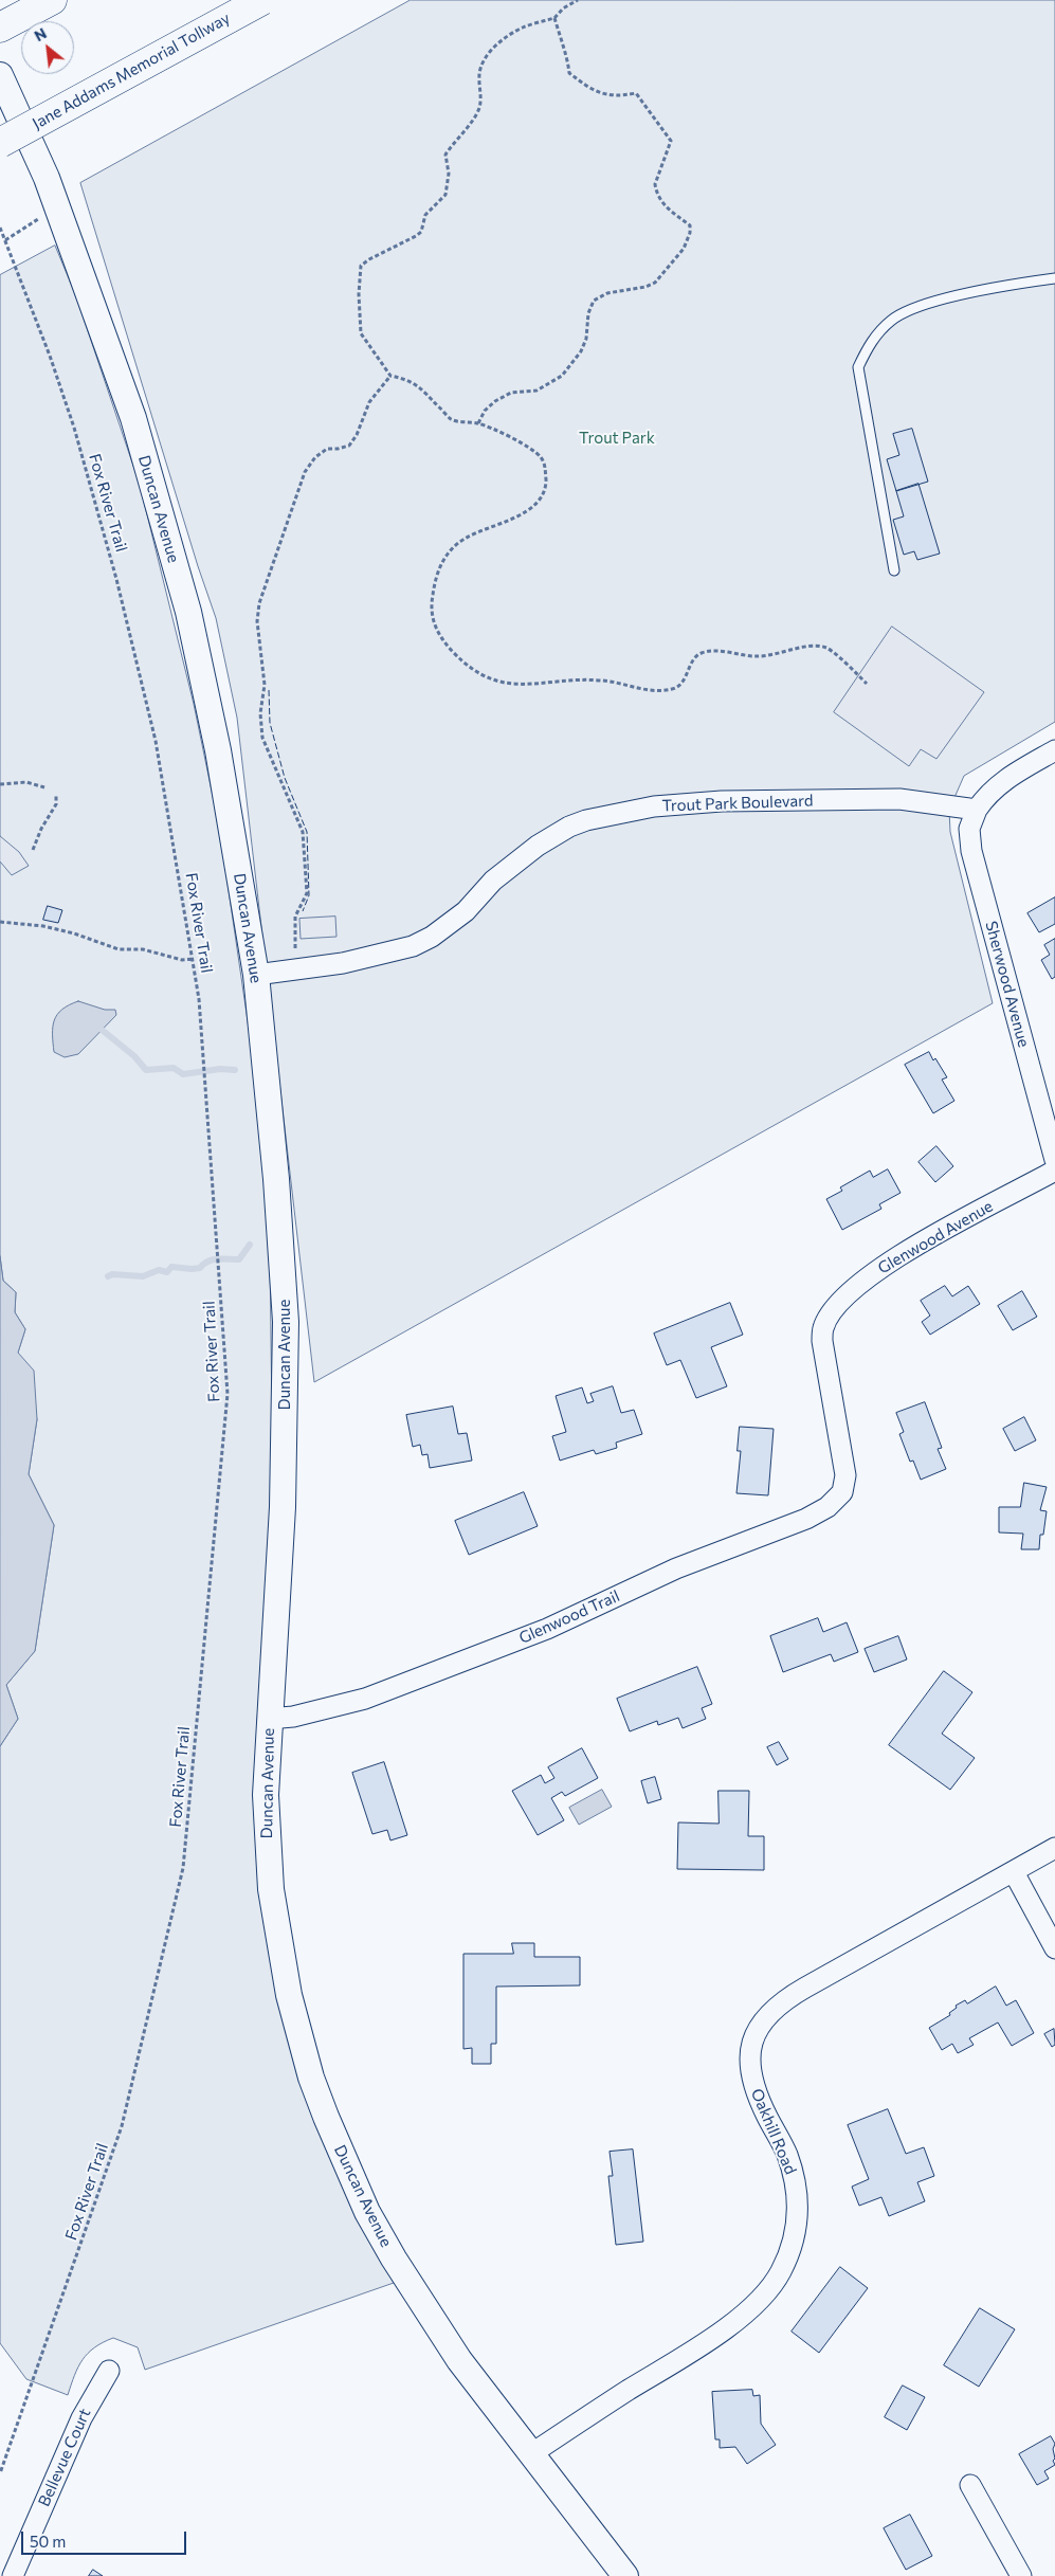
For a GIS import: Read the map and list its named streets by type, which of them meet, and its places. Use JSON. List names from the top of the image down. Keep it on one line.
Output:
{"streets":{"highway":["Jane Addams Memorial Tollway"],"street":["Duncan Avenue","Trout Park Boulevard","Sherwood Avenue","Glenwood Avenue","Glenwood Trail","Oakhill Road","Bellevue Court"],"path":["Fox River Trail"]},"crossings":[["Duncan Avenue","Trout Park Boulevard"],["Duncan Avenue","Glenwood Trail"],["Duncan Avenue","Oakhill Road"],["Trout Park Boulevard","Sherwood Avenue"],["Glenwood Avenue","Glenwood Trail"]],"parks":["Trout Park"],"scale_bar":"50 m","north":"top left"}
